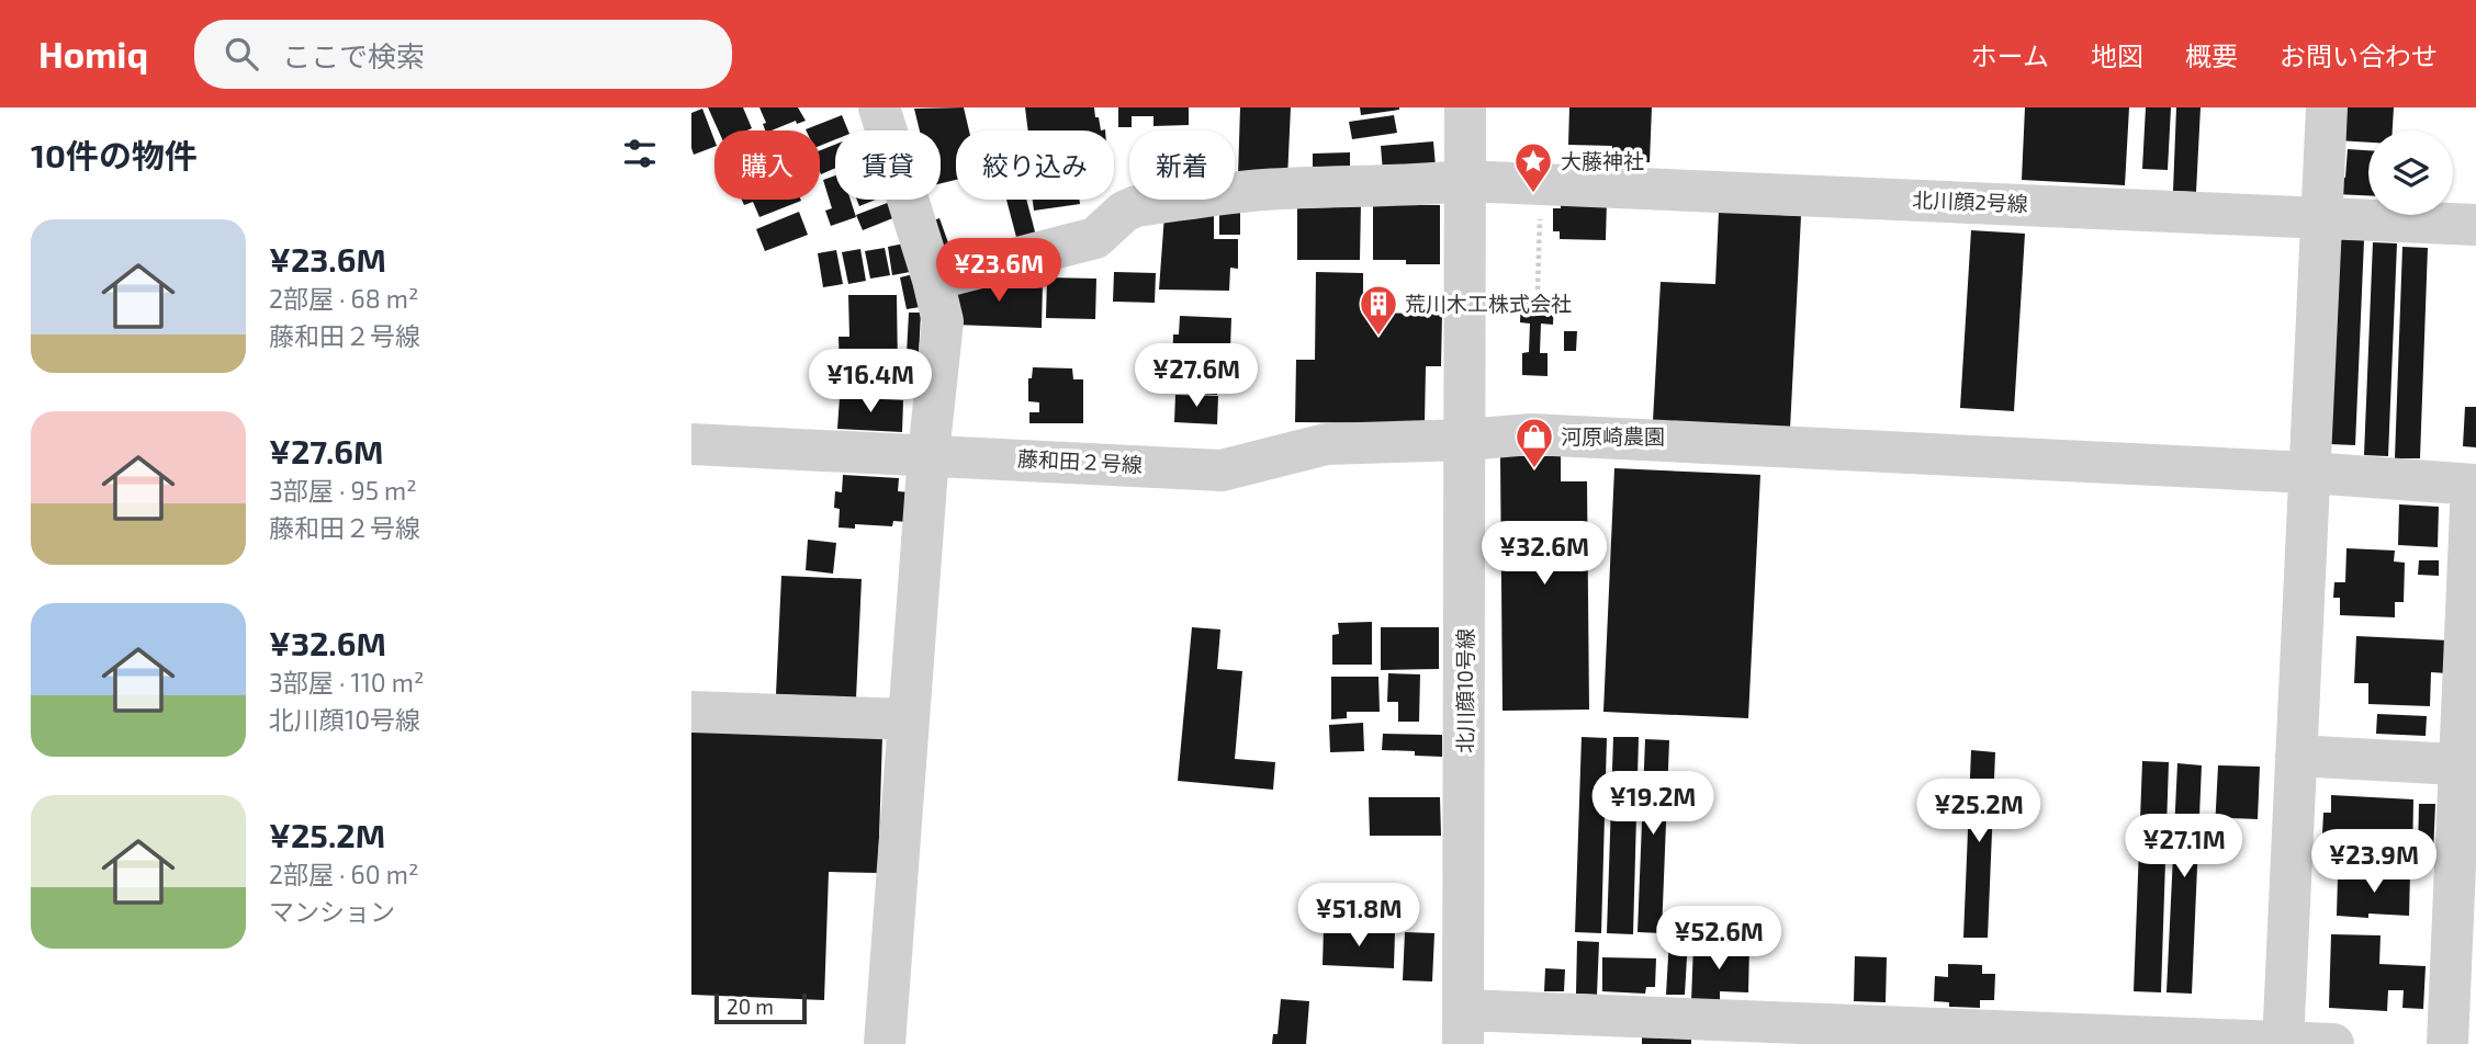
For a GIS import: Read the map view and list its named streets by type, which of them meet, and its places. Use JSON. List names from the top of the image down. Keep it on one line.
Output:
{"streets":{"street":["北川顔2号線","藤和田２号線","北川顔10号線"]},"crossings":[["北川顔2号線","北川顔10号線"],["藤和田２号線","北川顔10号線"]],"places":{"place":["大藤神社"],"building":["荒川木工株式会社"],"shop":["河原崎農園"]},"scale_bar":"20 m","page":{"header":"Homiq","search":"ここで検索","nav":["ホーム","地図","概要","お問い合わせ"],"heading":"10件の物件","chip":["購入","賃貸","絞り込み","新着"],"list":[{"name":"¥23.6M","note":"2部屋 · 68 m² · 藤和田２号線"},{"name":"¥27.6M","note":"3部屋 · 95 m² · 藤和田２号線"},{"name":"¥32.6M","note":"3部屋 · 110 m² · 北川顔10号線"},{"name":"¥25.2M","note":"2部屋 · 60 m² · マンション"}],"price":["¥23.6M","¥27.6M","¥16.4M","¥32.6M","¥19.2M","¥25.2M","¥27.1M","¥23.9M","¥51.8M","¥52.6M"],"scale":"20 m"}}
